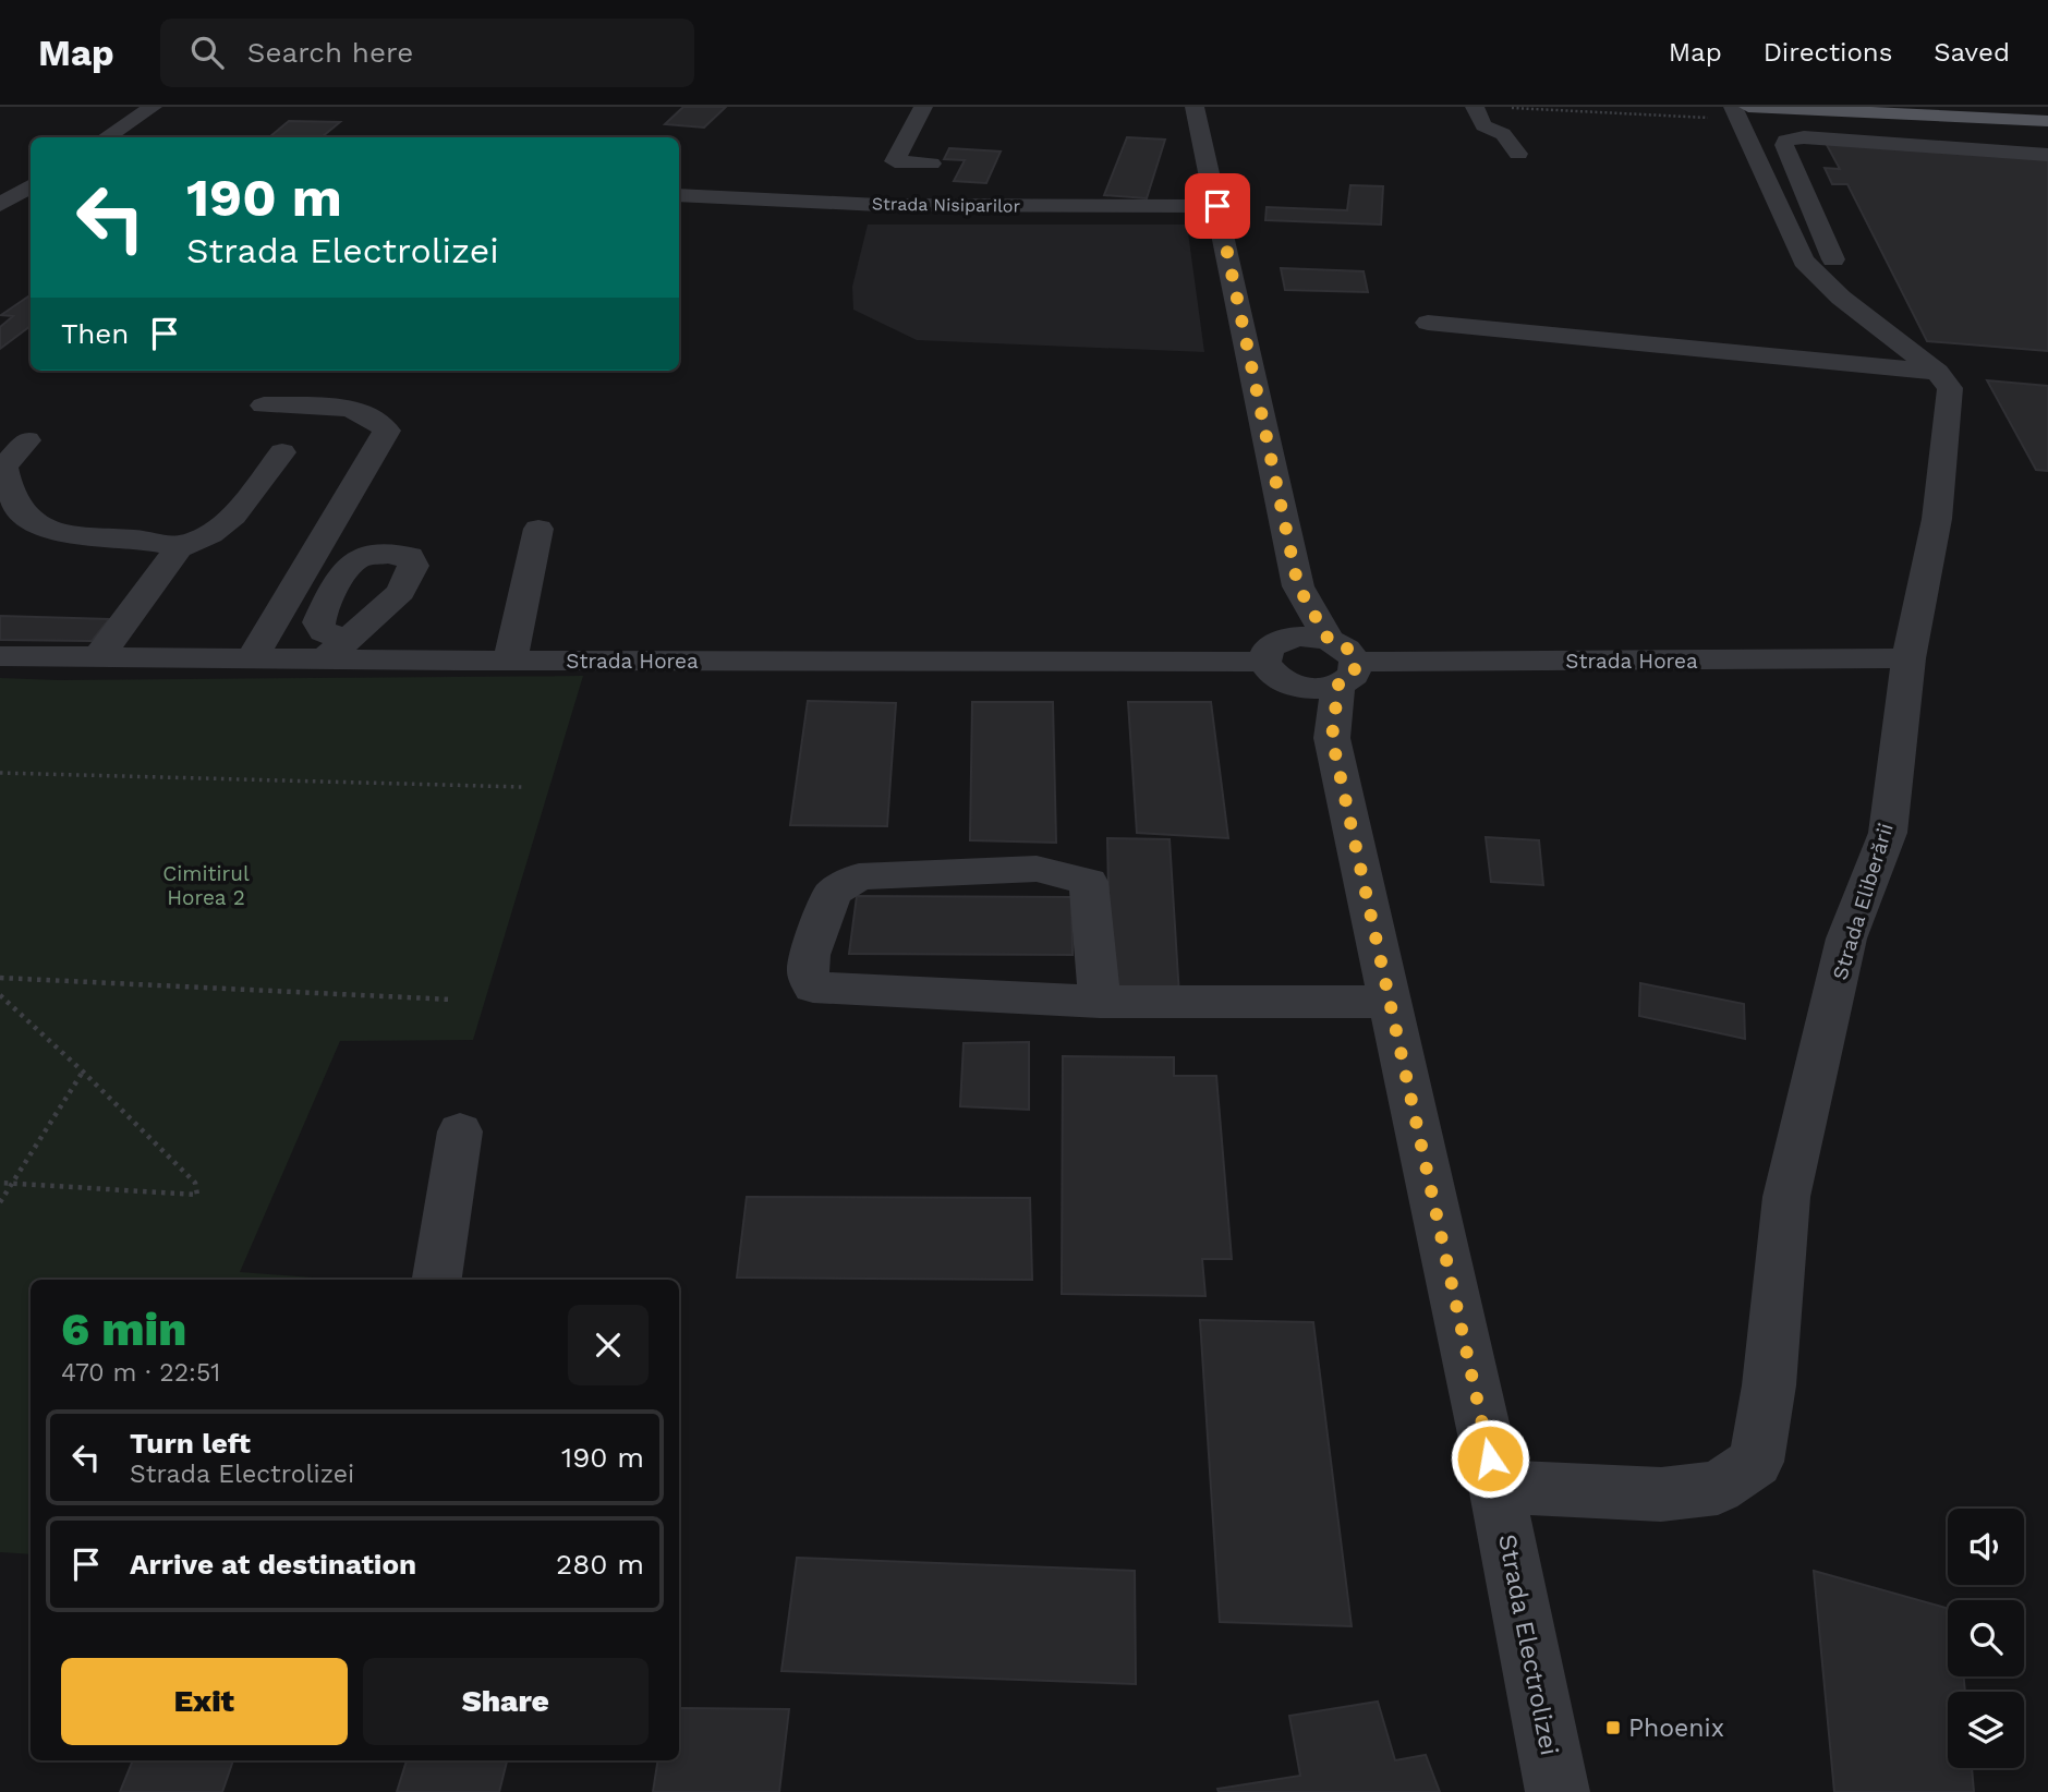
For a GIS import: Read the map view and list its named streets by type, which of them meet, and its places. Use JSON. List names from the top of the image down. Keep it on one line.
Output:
{"streets":{"street":["Strada Nisiparilor","Strada Horea","Strada Eliberării","Strada Electrolizei"]},"crossings":[["Strada Horea","Strada Eliberării"],["Strada Horea","Strada Electrolizei"],["Strada Eliberării","Strada Electrolizei"]],"parks":["Cimitirul Horea 2"],"places":{"transit":["Phoenix"]},"page":{"header":"Map","search":"Search here","nav":["Map","Directions","Saved"],"turn":["190 m","Strada Electrolizei"],"then":"Then","heading":["6 min","470 m · 22:51"],"list":[{"name":"Turn left","note":"Strada Electrolizei","value":"190 m"},{"name":"Arrive at destination","value":"280 m"}],"buttons":["Exit","Share"]}}
